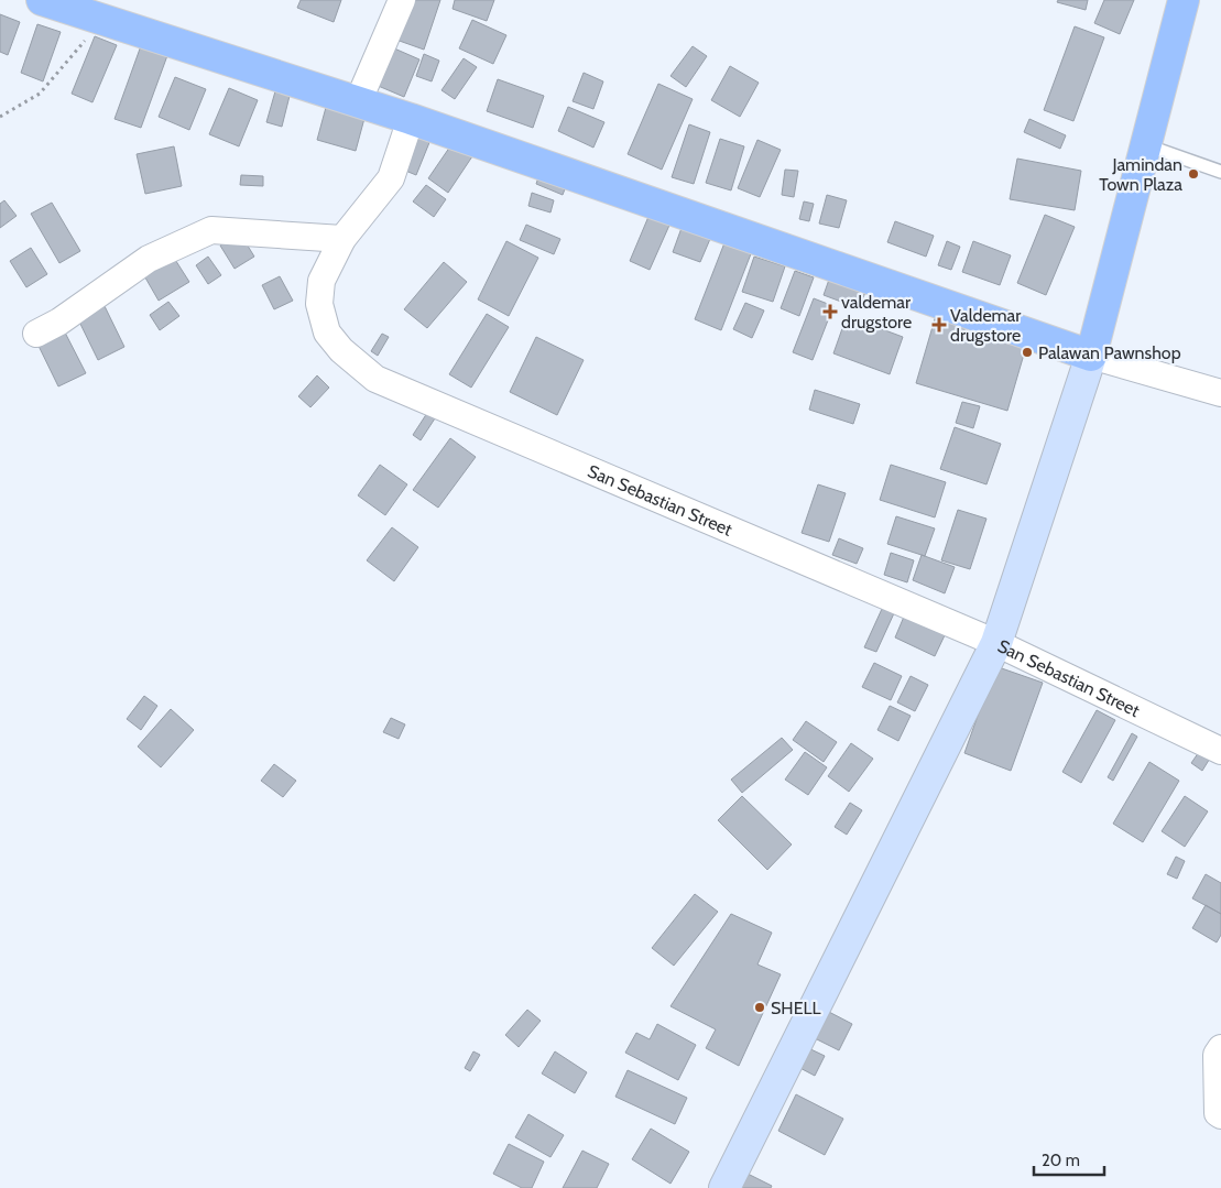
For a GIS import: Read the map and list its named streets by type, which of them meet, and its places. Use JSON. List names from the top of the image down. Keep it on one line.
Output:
{"streets":{"street":["San Sebastian Street"]},"places":{"other":["Jamindan Town Plaza","Palawan Pawnshop","SHELL"],"health":["valdemar drugstore","Valdemar drugstore"]},"scale_bar":"20 m"}
